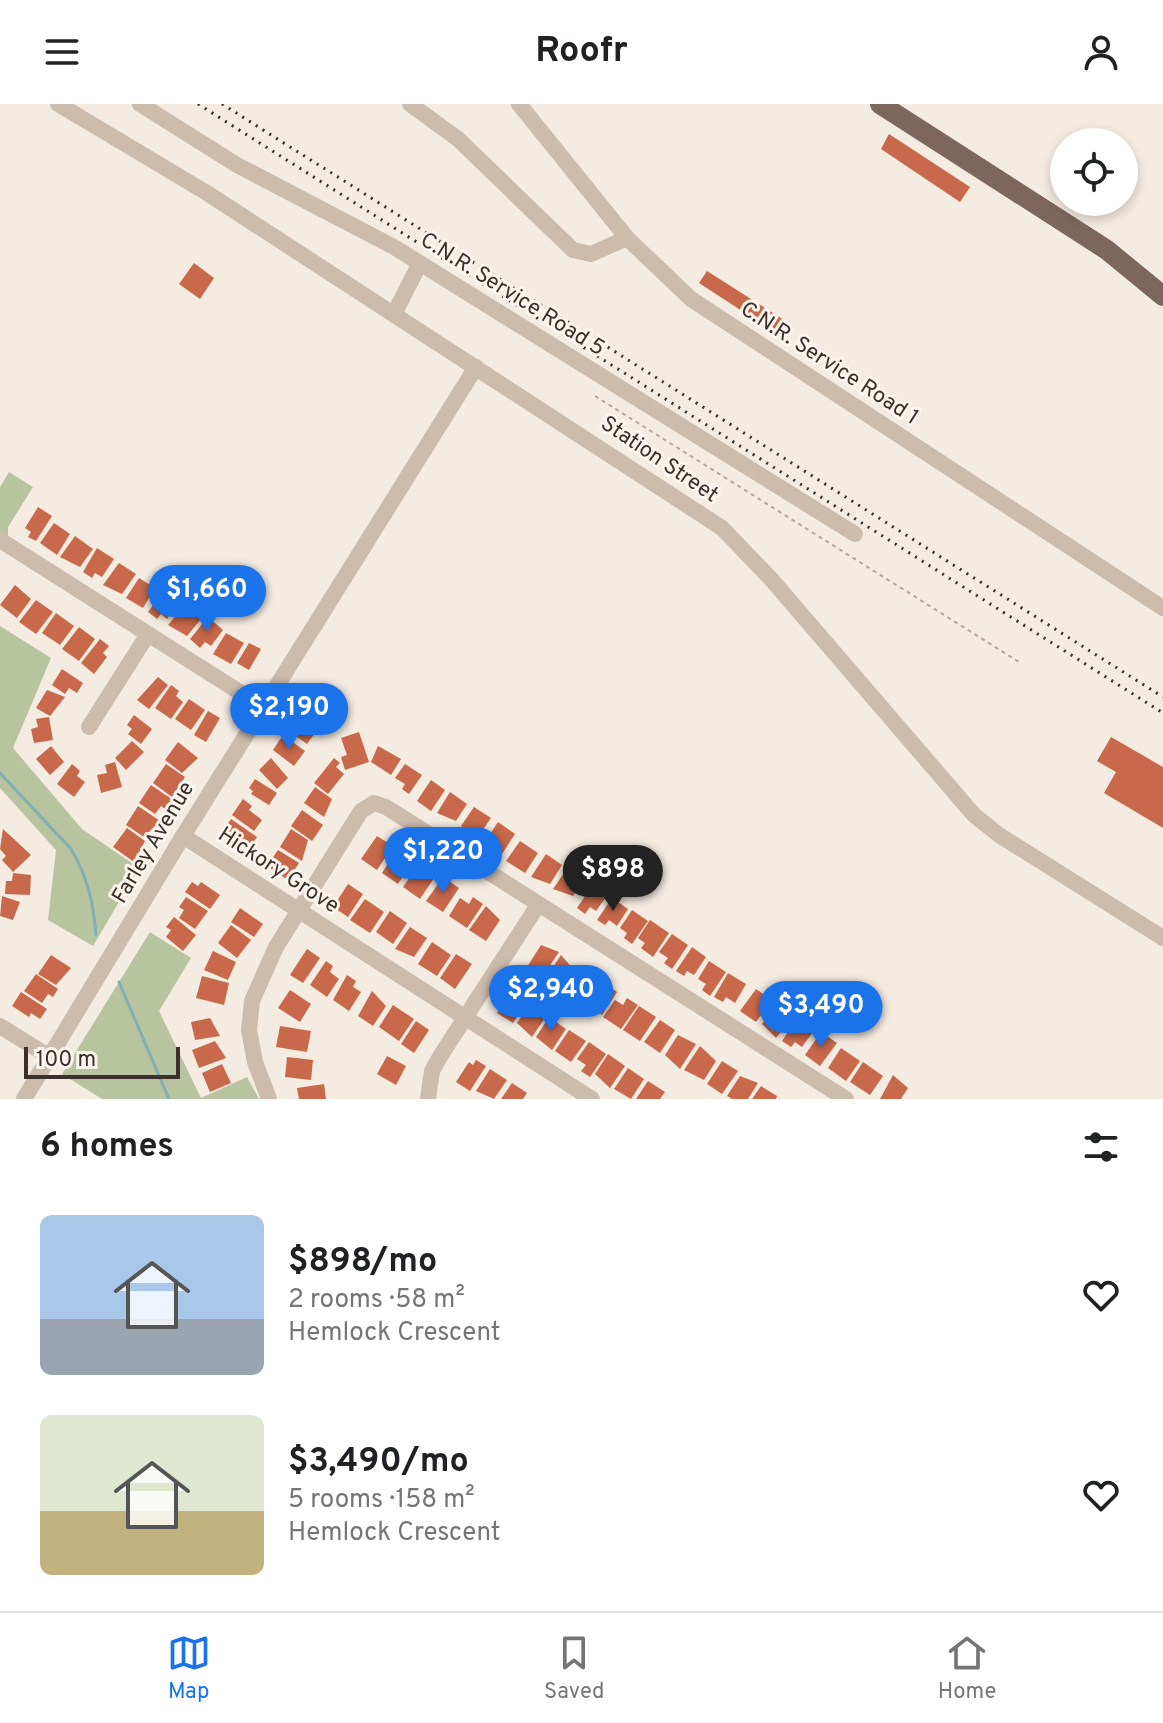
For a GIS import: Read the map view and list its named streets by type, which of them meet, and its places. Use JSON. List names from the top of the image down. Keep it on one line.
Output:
{"streets":{"street":["C.N.R. Service Road 5","C.N.R. Service Road 1","Station Street","Farley Avenue","Hickory Grove"]},"crossings":[["Station Street","Farley Avenue"],["Farley Avenue","Hickory Grove"]],"scale_bar":"100 m","page":{"header":"Roofr","price":["$1,660","$2,190","$1,220","$898","$2,940","$3,490"],"scale":"100 m","heading":"6 homes","list":[{"name":"$898/mo","note":"2 rooms · 58 m² · Hemlock Crescent"},{"name":"$3,490/mo","note":"5 rooms · 158 m² · Hemlock Crescent"}],"tabs":["Map","Saved","Home"]}}
